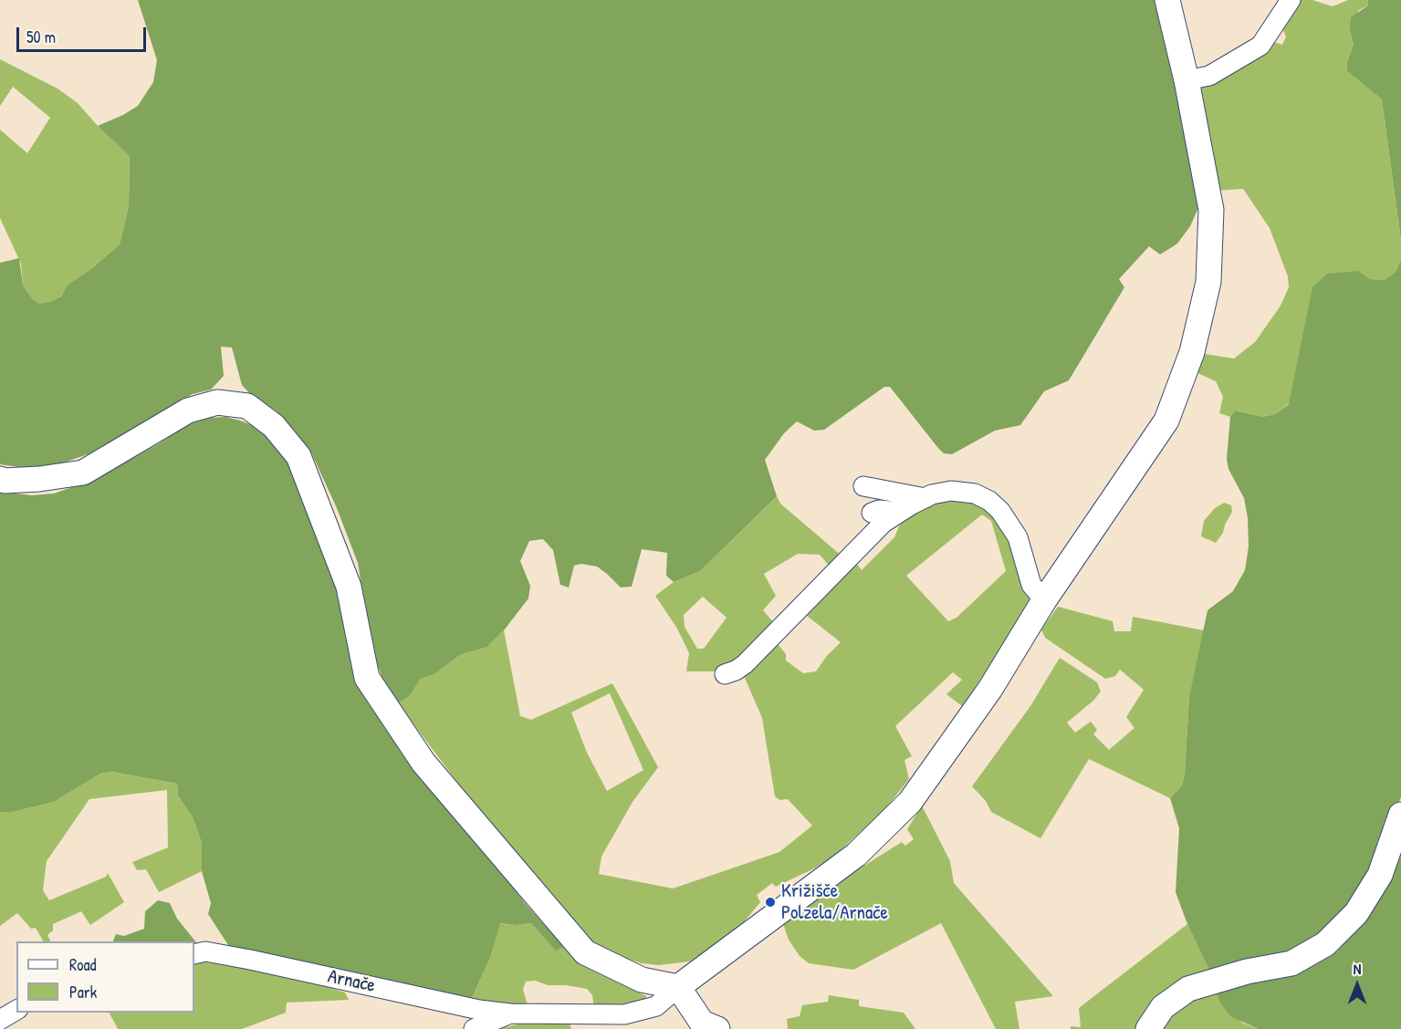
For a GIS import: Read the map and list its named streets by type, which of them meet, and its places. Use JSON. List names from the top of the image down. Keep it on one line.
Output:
{"streets":{"street":["Arnače"]},"places":["Križišče Polzela/Arnače"],"legend":["Road","Park"],"scale_bar":"50 m","north":"top"}
